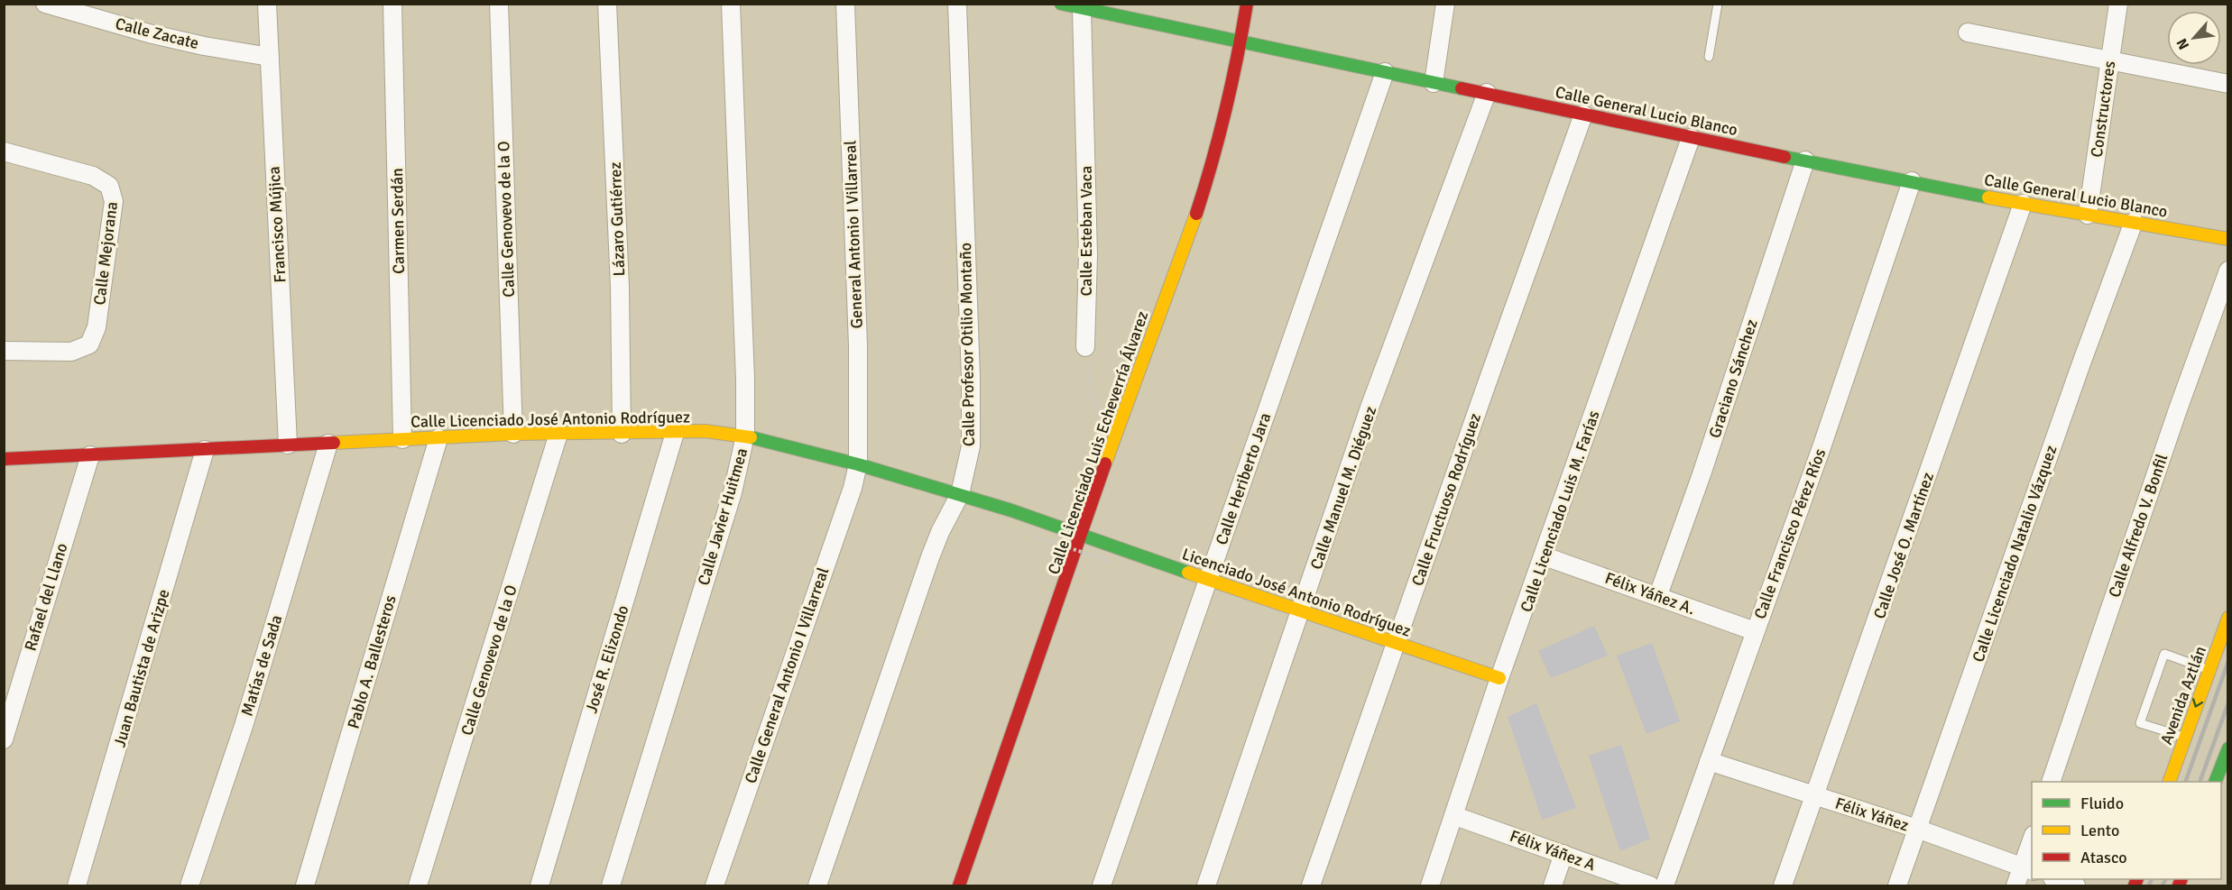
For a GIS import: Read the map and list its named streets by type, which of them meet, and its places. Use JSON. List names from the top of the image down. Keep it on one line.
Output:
{"streets":{"street":["Calle Zacate","Constructores","Calle General Lucio Blanco","Calle Genovevo de la O","Lázaro Gutiérrez","Carmen Serdán","Francisco Mújica","Calle Esteban Vaca","General Antonio I Villarreal","Calle Mejorana","Calle Profesor Otilio Montaño","Graciano Sánchez","Calle Licenciado José Antonio Rodríguez","Calle Licenciado Luis Echeverría Álvarez","Calle Heriberto Jara","Calle Manuel M. Diéguez","Calle Fructuoso Rodríguez","Calle Licenciado Luis M. Farías","Calle Javier Huitmea","Calle Alfredo V. Bonfil","Calle Francisco Pérez Ríos","Calle José O. Martínez","Calle Licenciado Natalio Vázquez","Licenciado José Antonio Rodríguez","Félix Yáñez A.","Rafael del Llano","José R. Elizondo","Pablo A. Ballesteros","Matías de Sada","Juan Bautista de Arizpe","Calle General Antonio I Villarreal","Avenida Aztlán","Félix Yáñez","Félix Yáñez A"]},"crossings":[["Calle Zacate","Francisco Mújica"],["Constructores","Calle General Lucio Blanco"],["Calle General Lucio Blanco","Calle Esteban Vaca"],["Calle General Lucio Blanco","Graciano Sánchez"],["Calle General Lucio Blanco","Calle Licenciado Luis Echeverría Álvarez"],["Calle General Lucio Blanco","Calle Heriberto Jara"],["Calle General Lucio Blanco","Calle Manuel M. Diéguez"],["Calle General Lucio Blanco","Calle Fructuoso Rodríguez"],["Calle General Lucio Blanco","Calle Licenciado Luis M. Farías"],["Calle General Lucio Blanco","Calle Francisco Pérez Ríos"],["Calle General Lucio Blanco","Calle José O. Martínez"],["Calle General Lucio Blanco","Calle Licenciado Natalio Vázquez"],["Calle Genovevo de la O","Calle Licenciado José Antonio Rodríguez"],["Lázaro Gutiérrez","Calle Licenciado José Antonio Rodríguez"],["Carmen Serdán","Calle Licenciado José Antonio Rodríguez"],["Francisco Mújica","Calle Licenciado José Antonio Rodríguez"],["General Antonio I Villarreal","Calle Licenciado José Antonio Rodríguez"],["General Antonio I Villarreal","Calle General Antonio I Villarreal"],["Calle Profesor Otilio Montaño","Calle Licenciado José Antonio Rodríguez"],["Graciano Sánchez","Félix Yáñez A."],["Calle Licenciado José Antonio Rodríguez","Calle Licenciado Luis Echeverría Álvarez"],["Calle Licenciado José Antonio Rodríguez","Calle Javier Huitmea"],["Calle Licenciado José Antonio Rodríguez","Licenciado José Antonio Rodríguez"],["Calle Licenciado José Antonio Rodríguez","Rafael del Llano"],["Calle Licenciado José Antonio Rodríguez","José R. Elizondo"],["Calle Licenciado José Antonio Rodríguez","Pablo A. Ballesteros"],["Calle Licenciado José Antonio Rodríguez","Matías de Sada"],["Calle Licenciado José Antonio Rodríguez","Juan Bautista de Arizpe"],["Calle Licenciado José Antonio Rodríguez","Calle General Antonio I Villarreal"],["Calle Licenciado Luis Echeverría Álvarez","Licenciado José Antonio Rodríguez"],["Calle Heriberto Jara","Licenciado José Antonio Rodríguez"],["Calle Manuel M. Diéguez","Licenciado José Antonio Rodríguez"],["Calle Fructuoso Rodríguez","Licenciado José Antonio Rodríguez"],["Calle Licenciado Luis M. Farías","Licenciado José Antonio Rodríguez"],["Calle Licenciado Luis M. Farías","Félix Yáñez A."],["Calle Licenciado Luis M. Farías","Félix Yáñez A"],["Calle Francisco Pérez Ríos","Félix Yáñez A."],["Calle Francisco Pérez Ríos","Félix Yáñez"],["Calle José O. Martínez","Félix Yáñez"],["Calle Licenciado Natalio Vázquez","Félix Yáñez"]],"one_way":["Avenida Aztlán"],"legend":["Fluido","Lento","Atasco"],"north":"bottom left"}
